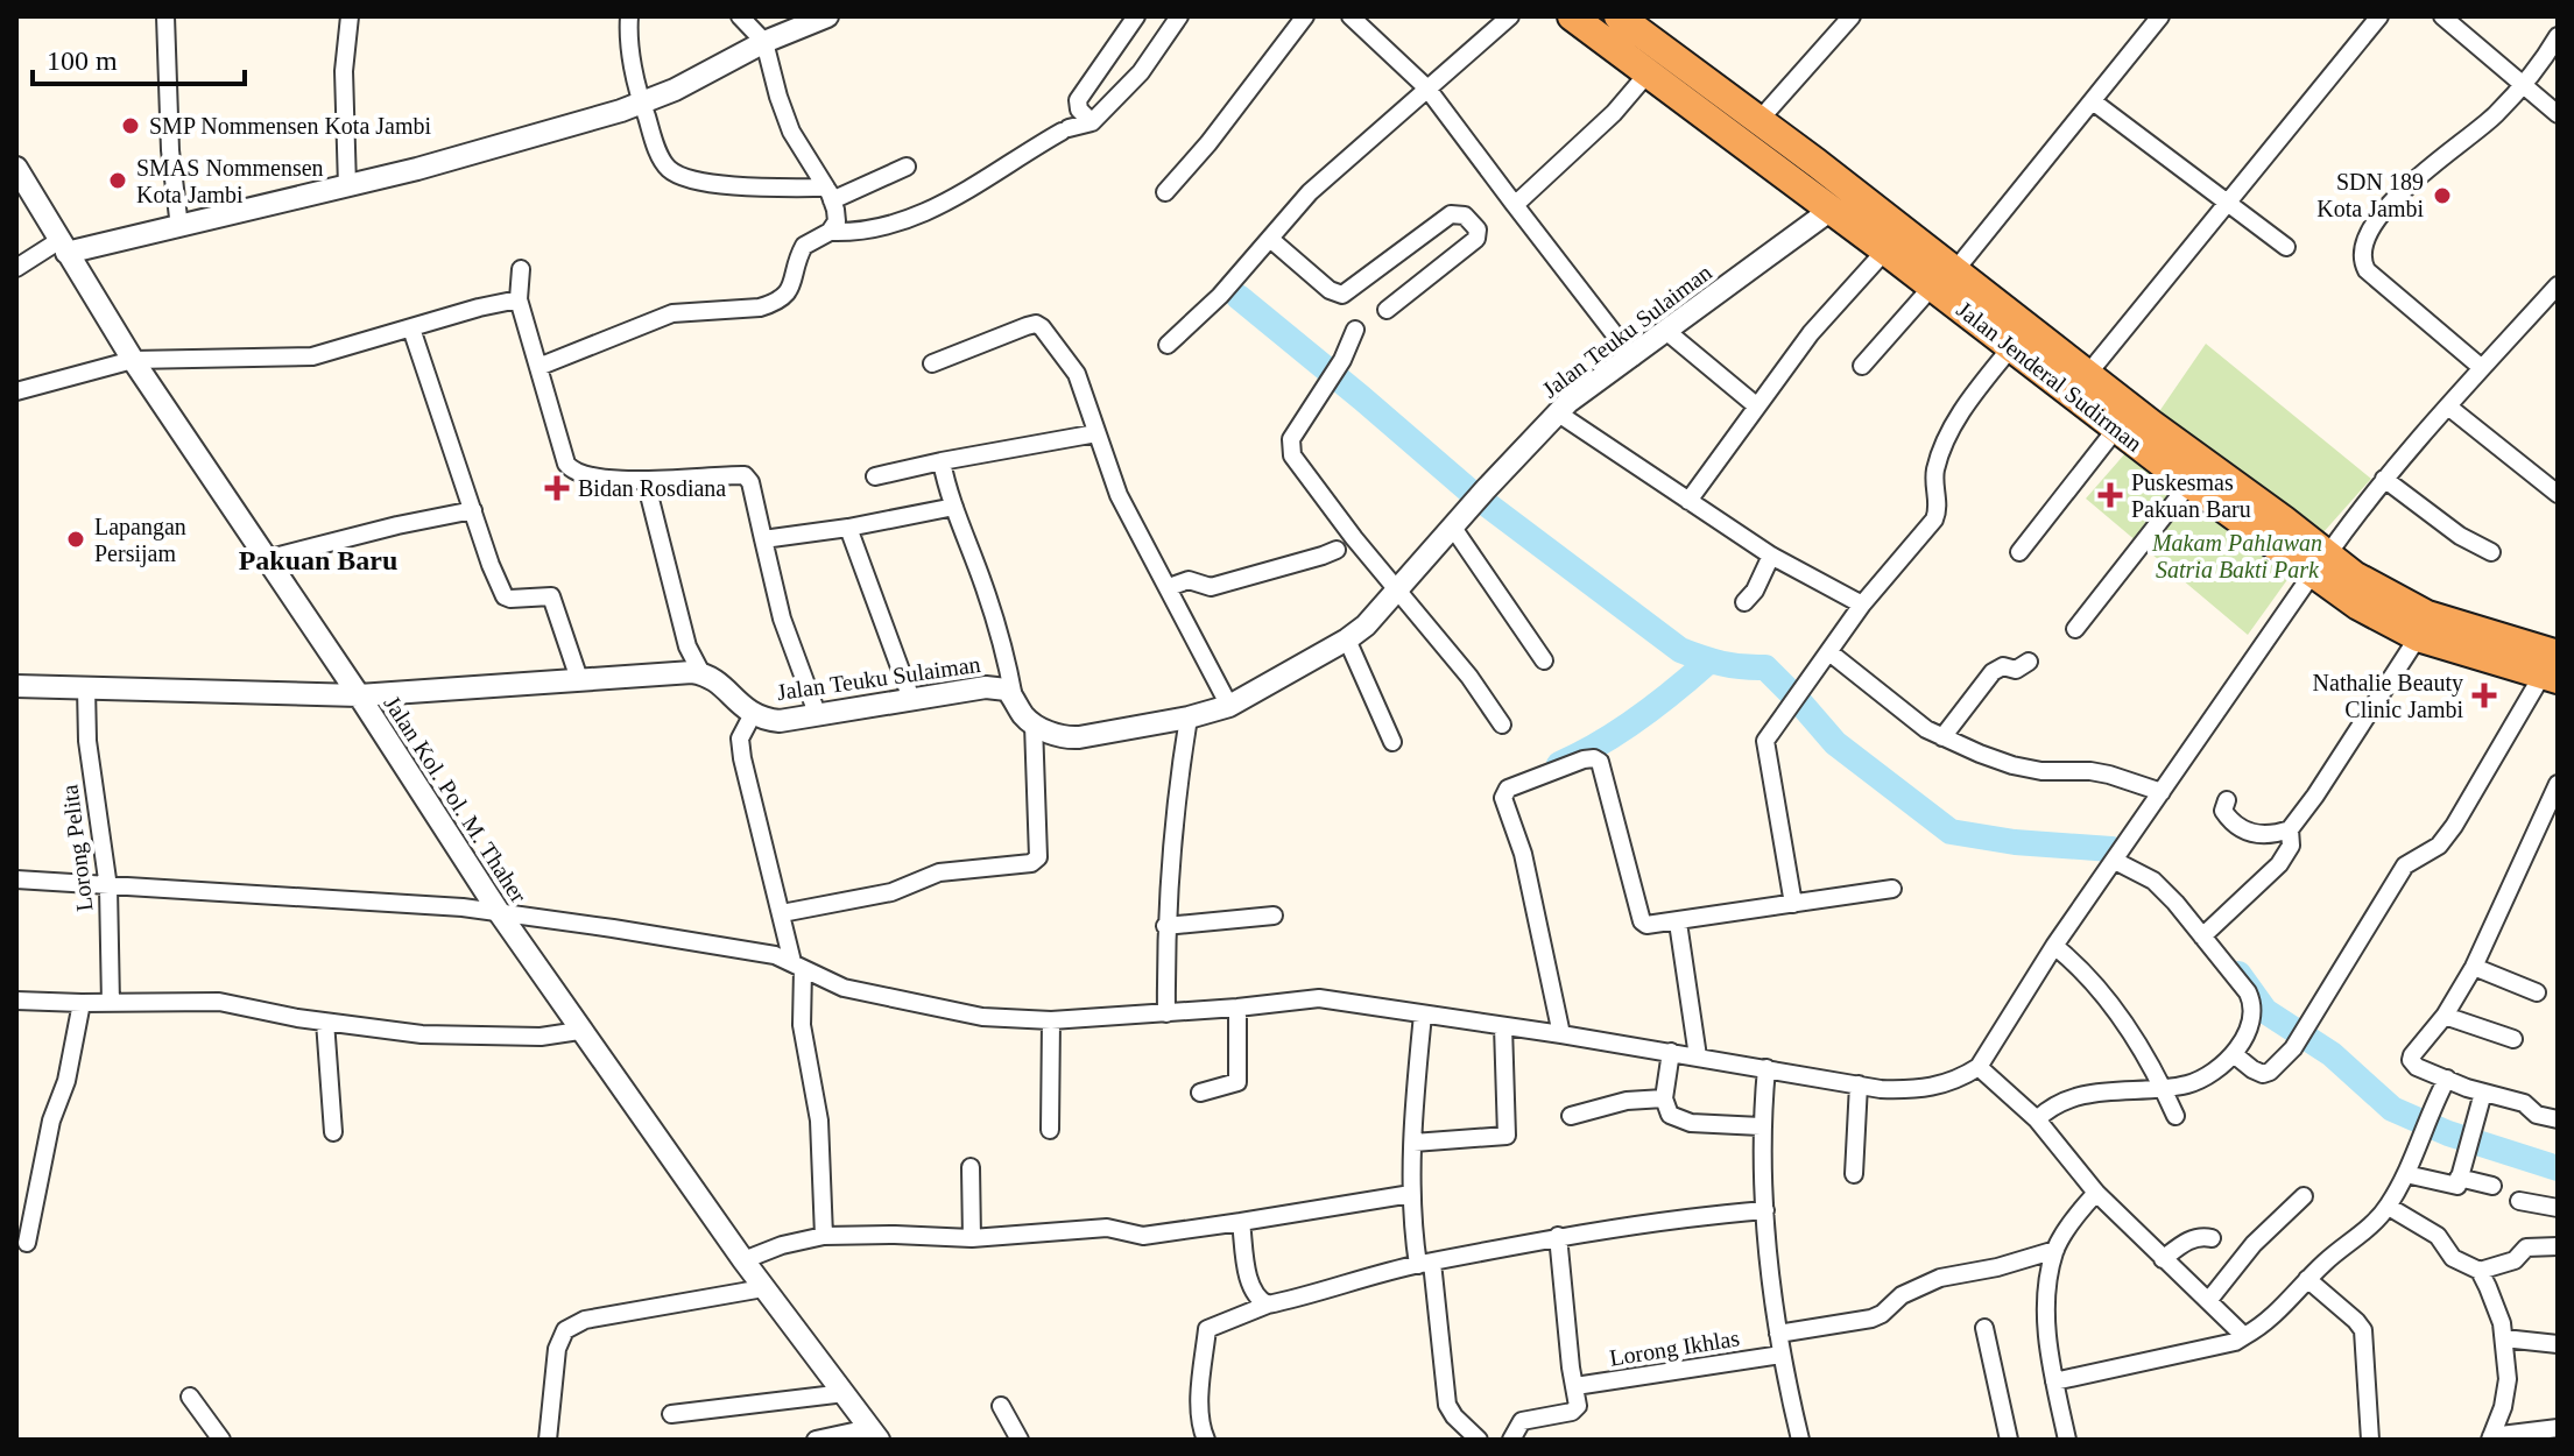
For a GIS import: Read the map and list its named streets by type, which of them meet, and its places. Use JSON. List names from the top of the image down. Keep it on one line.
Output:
{"streets":{"highway":["Jalan Jenderal Sudirman"],"street":["Jalan Teuku Sulaiman","Jalan Kol. Pol. M. Thaher","Lorong Pelita","Lorong Ikhlas"]},"crossings":[["Jalan Teuku Sulaiman","Jalan Jenderal Sudirman"]],"districts":["Pakuan Baru"],"parks":["Makam Pahlawan Satria Bakti Park"],"places":{"other":["SMP Nommensen Kota Jambi","SMAS Nommensen Kota Jambi","SDN 189 Kota Jambi","Lapangan Persijam"],"health":["Bidan Rosdiana","Puskesmas Pakuan Baru","Nathalie Beauty Clinic Jambi"]},"scale_bar":"100 m"}
